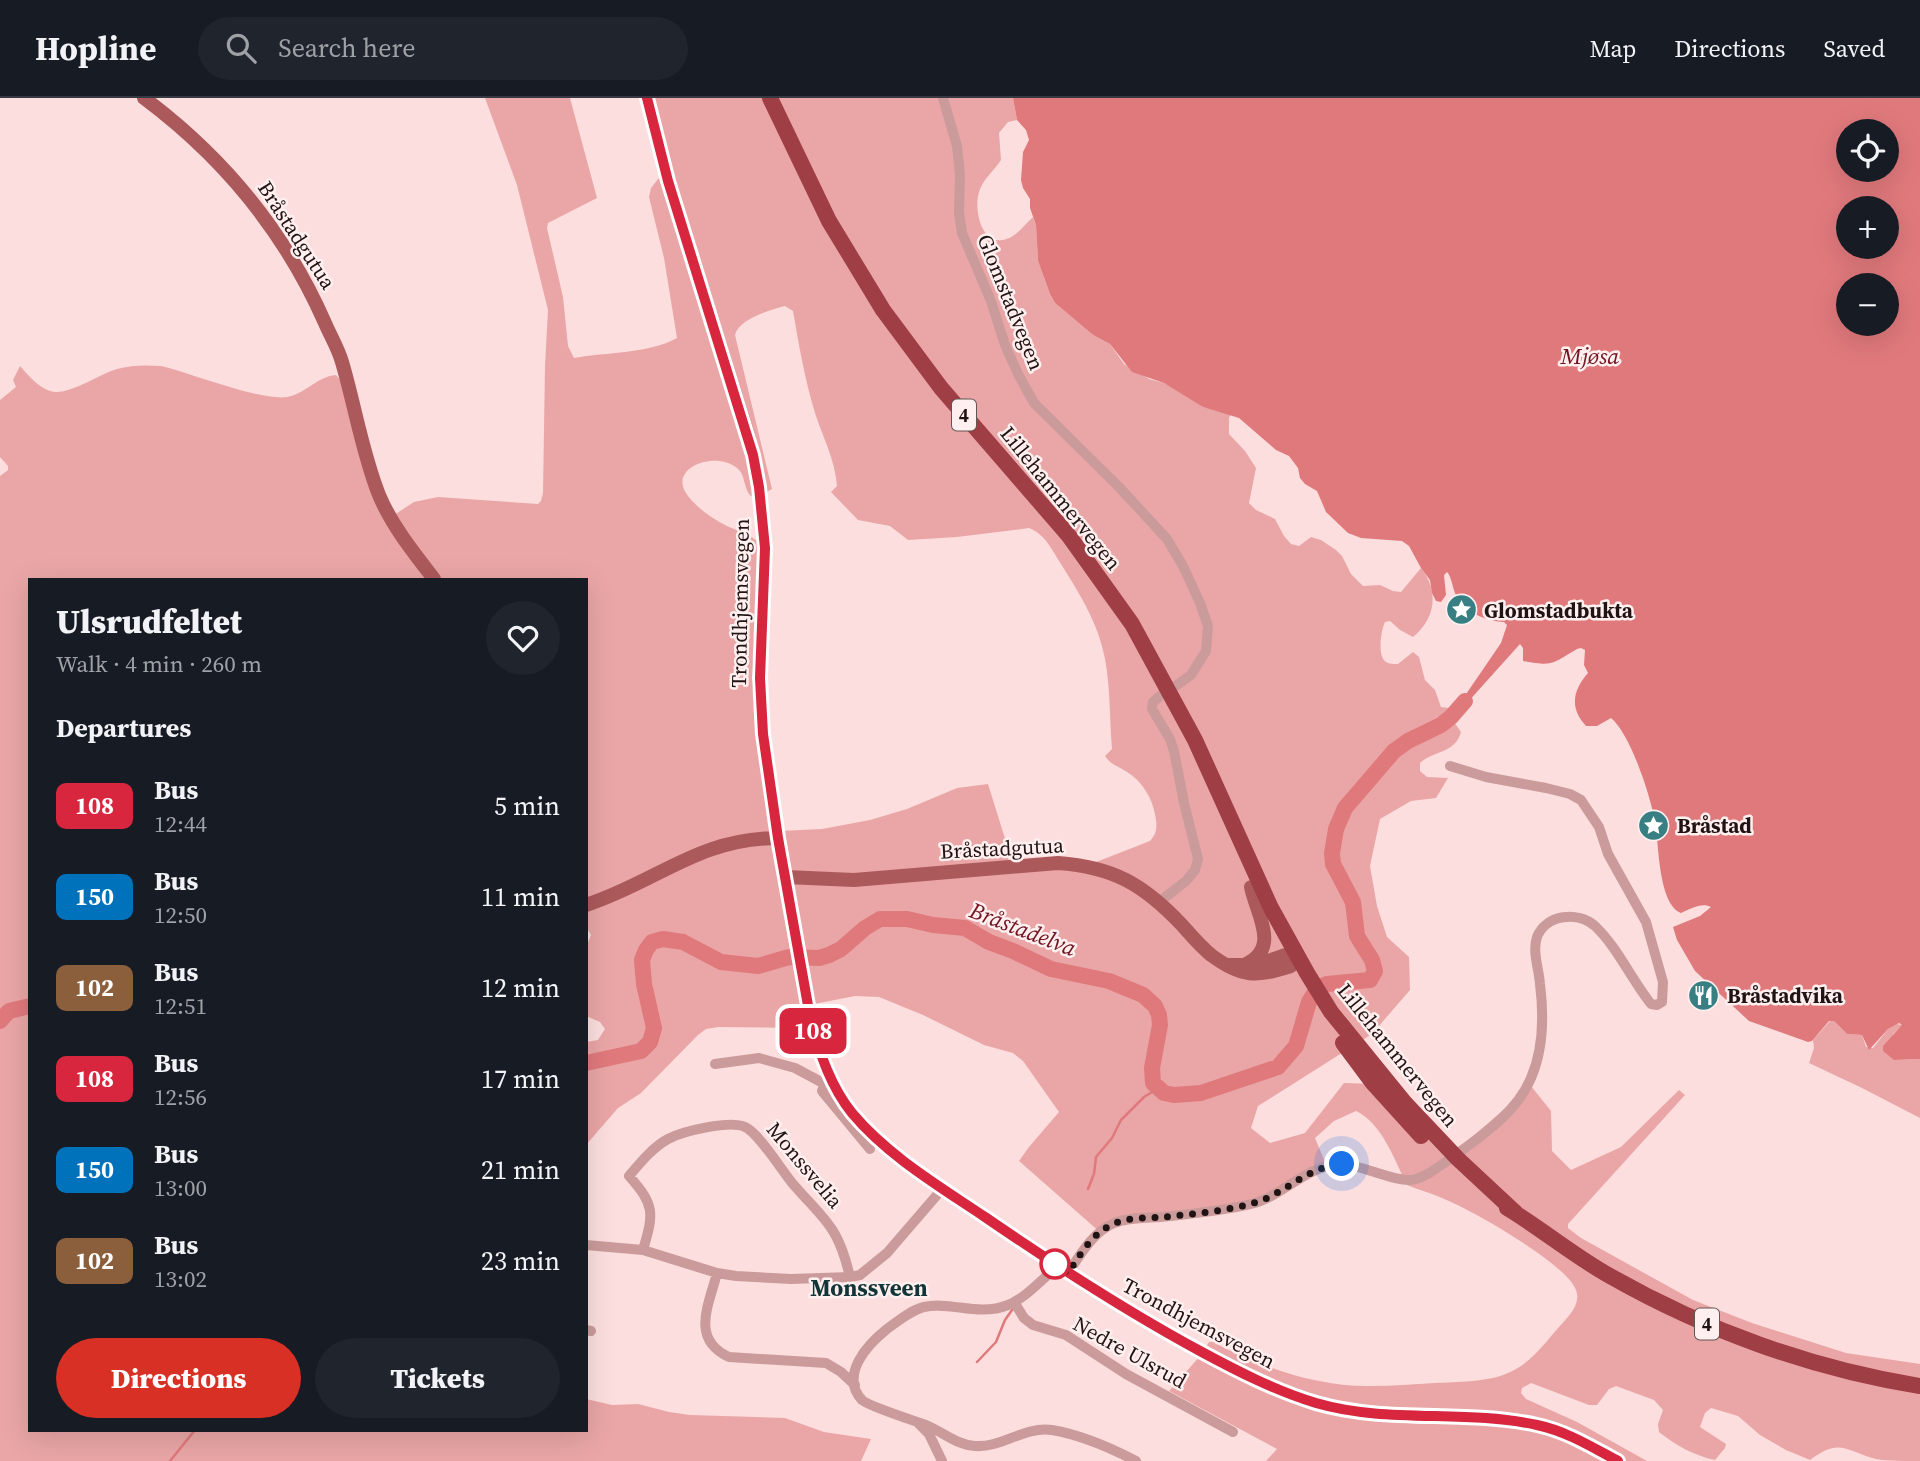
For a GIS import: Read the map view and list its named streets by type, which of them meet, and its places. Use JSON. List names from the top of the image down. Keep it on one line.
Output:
{"streets":{"highway":["4","Lillehammervegen"],"main road":["Bråstadgutua","Trondhjemsvegen"],"street":["Glomstadvegen","Monssvelia","Nedre Ulsrud"]},"crossings":[["Bråstadgutua","Lillehammervegen"],["Bråstadgutua","Trondhjemsvegen"]],"districts":["Monssveen"],"water":["Mjøsa","Bråstadelva"],"places":{"place":["Glomstadbukta","Bråstad"],"restaurant":["Bråstadvika"]},"lines":["bus line 108"],"page":{"header":"Hopline","search":"Search here","nav":["Map","Directions","Saved"],"on_map":"108","map_buttons":["+","−"],"heading":[["Ulsrudfeltet","Walk · 4 min · 260 m"],"Departures"],"list":[{"mark":"108","name":"Bus","note":"12:44","value":"5 min"},{"mark":"150","name":"Bus","note":"12:50","value":"11 min"},{"mark":"102","name":"Bus","note":"12:51","value":"12 min"},{"mark":"108","name":"Bus","note":"12:56","value":"17 min"},{"mark":"150","name":"Bus","note":"13:00","value":"21 min"},{"mark":"102","name":"Bus","note":"13:02","value":"23 min"}],"buttons":["Directions","Tickets"]}}
